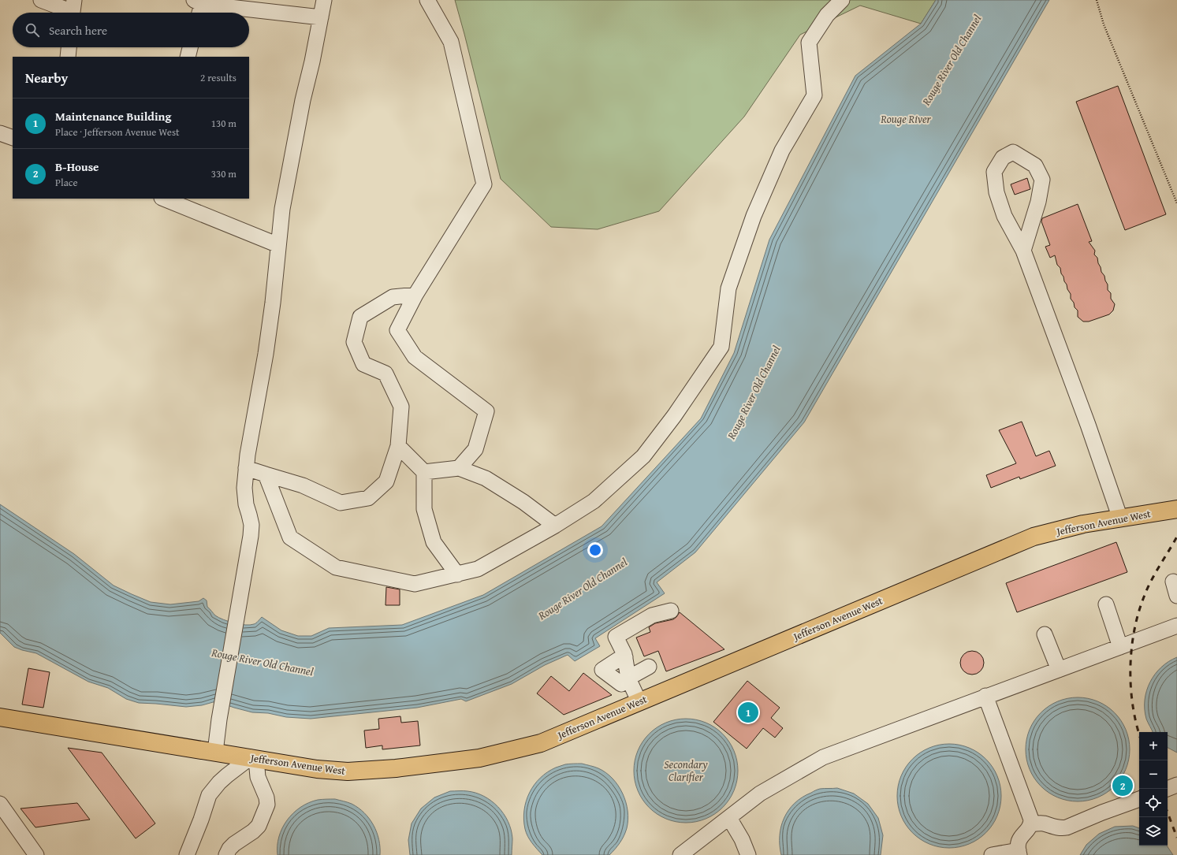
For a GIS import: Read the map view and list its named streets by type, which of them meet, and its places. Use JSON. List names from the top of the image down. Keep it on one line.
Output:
{"streets":{"main road":["Jefferson Avenue West"]},"water":["Rouge River Old Channel","Rouge River","Secondary Clarifier"],"page":{"search":"Search here","heading":["Nearby","2 results"],"list":[{"mark":"1","name":"Maintenance Building","note":"Place · Jefferson Avenue West","value":"130 m"},{"mark":"2","name":"B-House","note":"Place","value":"330 m"}],"pins":["1","2"],"map_buttons":["+","−"]}}
